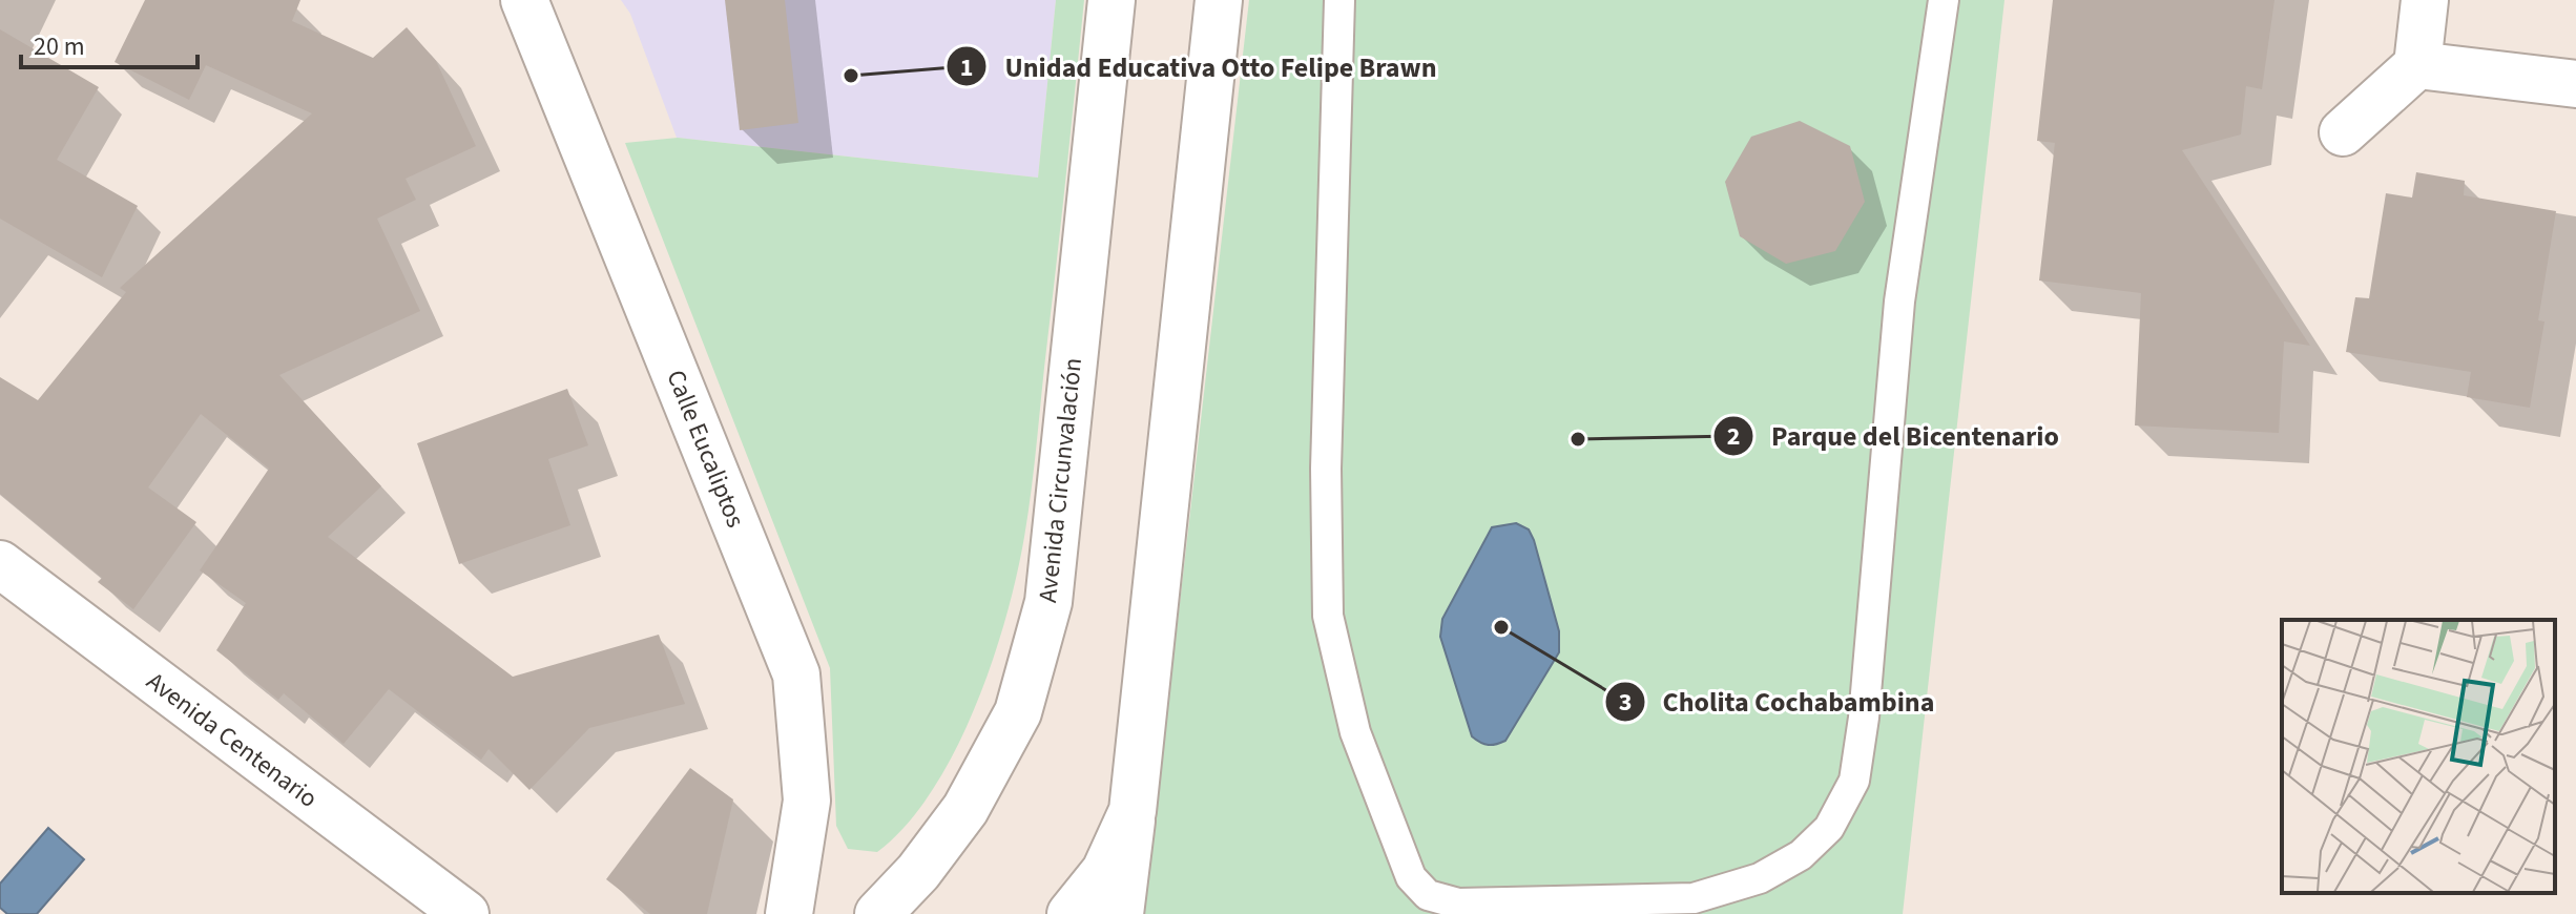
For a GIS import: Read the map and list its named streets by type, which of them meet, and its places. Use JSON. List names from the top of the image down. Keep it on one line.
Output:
{"streets":{"main road":["Calle Eucaliptos","Avenida Circunvalación","Avenida Centenario"]},"places":["Unidad Educativa Otto Felipe Brawn","Parque del Bicentenario","Cholita Cochabambina"],"scale_bar":"20 m"}
